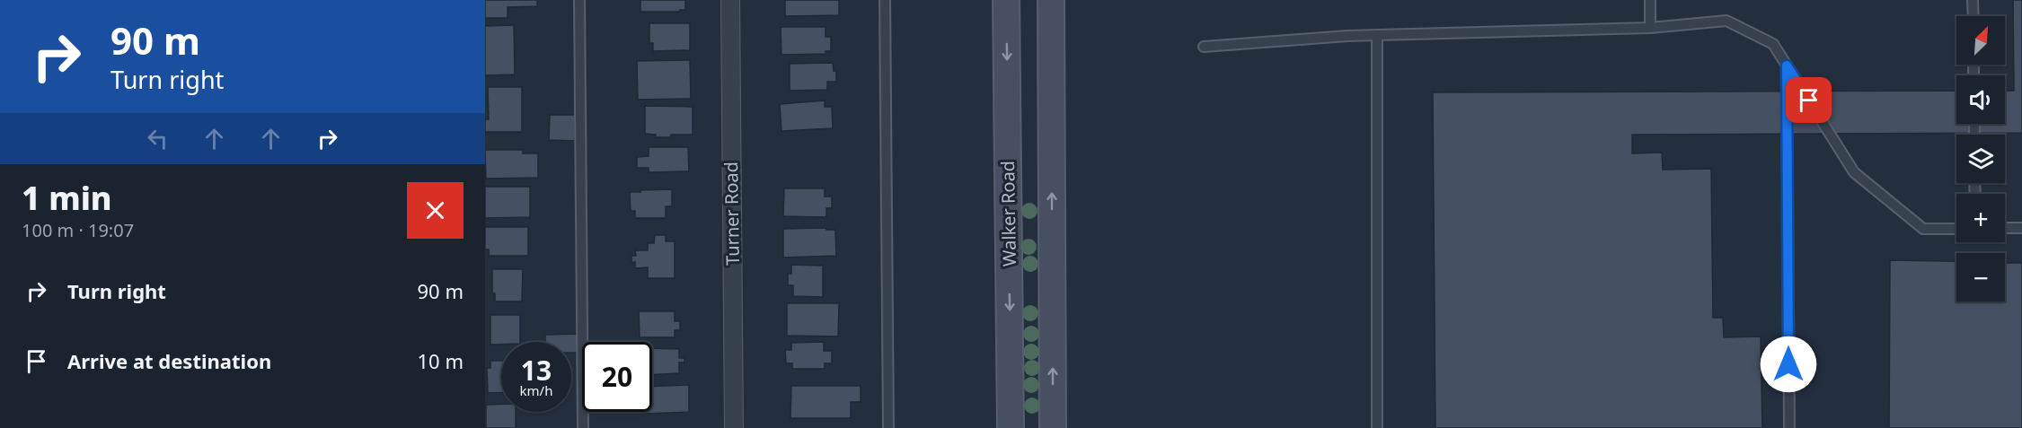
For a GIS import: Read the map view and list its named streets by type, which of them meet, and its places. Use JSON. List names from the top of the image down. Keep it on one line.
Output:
{"streets":{"main road":["Walker Road"],"street":["Turner Road"]},"north":"top right","page":{"turn":["90 m","Turn right"],"map_buttons":["+","−"],"heading":["1 min","100 m · 19:07"],"list":[{"name":"Turn right","value":"90 m"},{"name":"Arrive at destination","value":"10 m"}],"speed":"13 km/h","limit":"20"}}
